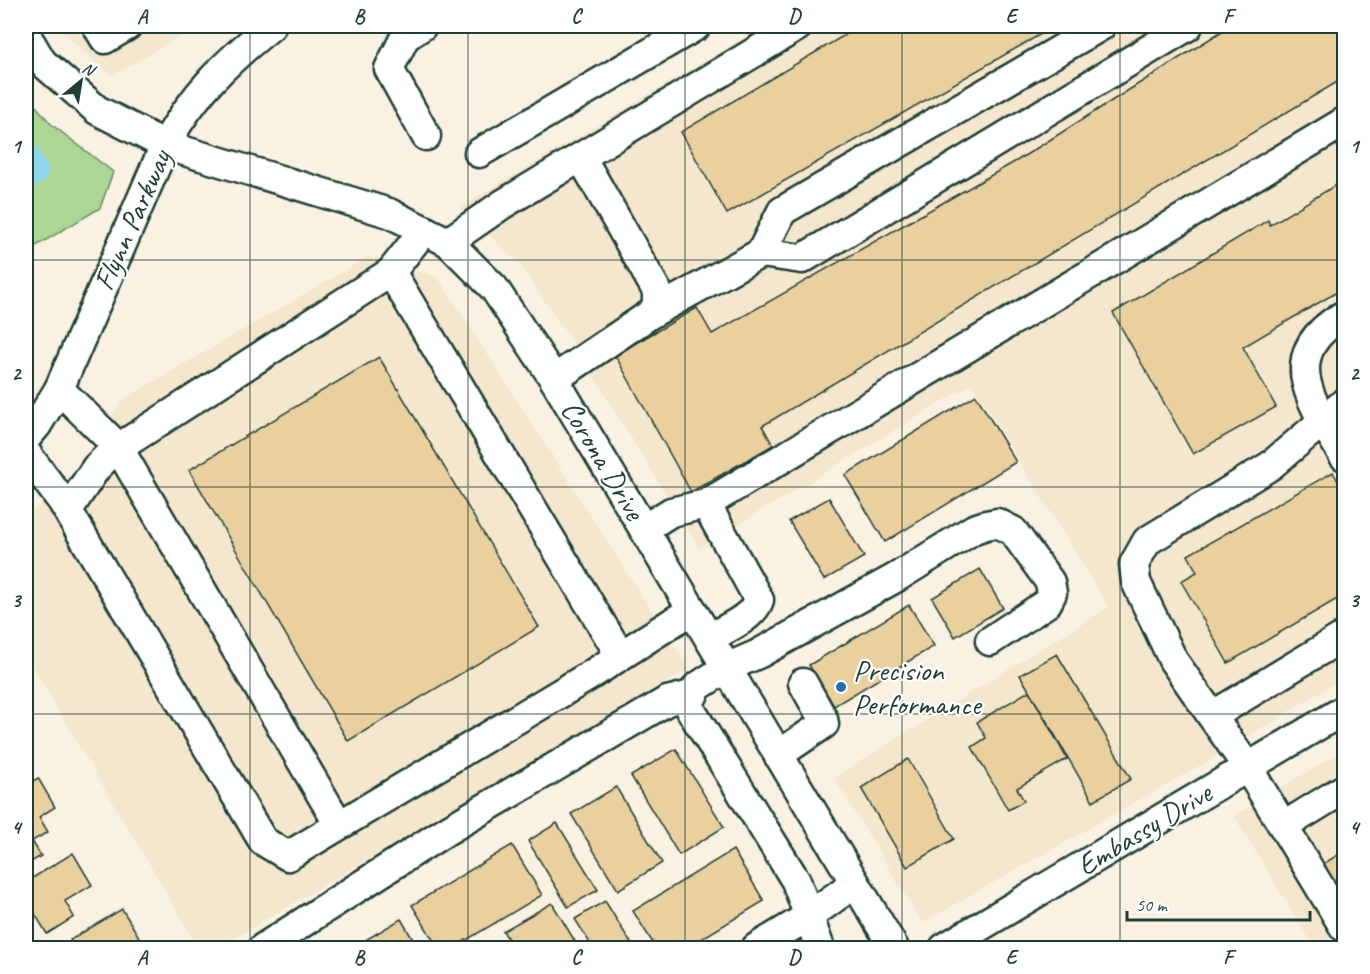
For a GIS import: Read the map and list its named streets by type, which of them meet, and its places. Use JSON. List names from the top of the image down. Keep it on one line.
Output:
{"streets":{"street":["Flynn Parkway","Corona Drive","Embassy Drive"]},"crossings":[["Flynn Parkway","Corona Drive"]],"places":["Precision Performance"],"scale_bar":"50 m","north":"top right","grid":{"columns":["A","B","C","D","E","F"],"rows":["1","2","3","4"]}}
